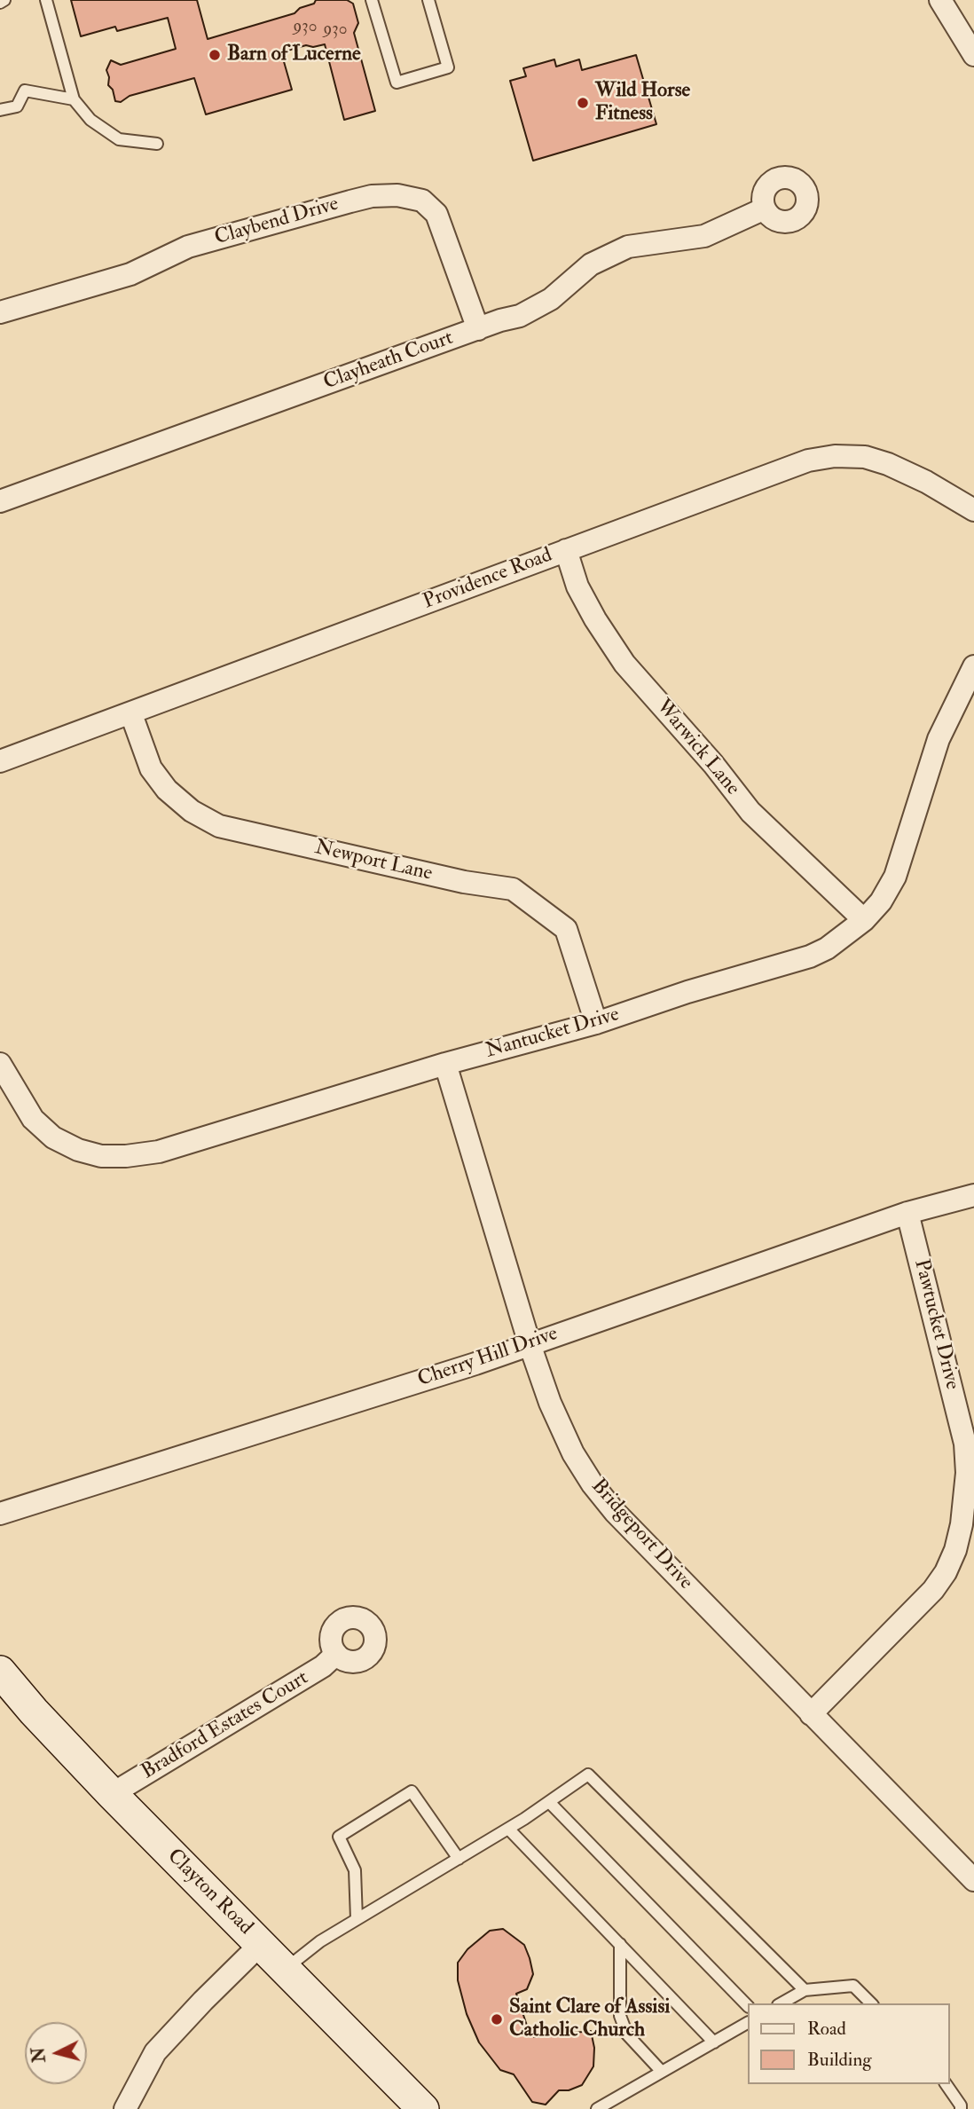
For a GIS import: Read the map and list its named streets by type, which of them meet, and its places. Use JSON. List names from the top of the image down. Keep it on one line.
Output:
{"streets":{"main road":["Clayton Road"],"street":["Claybend Drive","Clayheath Court","Providence Road","Warwick Lane","Newport Lane","Nantucket Drive","Pawtucket Drive","Cherry Hill Drive","Bridgeport Drive","Bradford Estates Court"]},"crossings":[["Claybend Drive","Clayheath Court"],["Providence Road","Warwick Lane"],["Providence Road","Newport Lane"],["Warwick Lane","Nantucket Drive"],["Newport Lane","Nantucket Drive"],["Nantucket Drive","Bridgeport Drive"],["Pawtucket Drive","Cherry Hill Drive"],["Pawtucket Drive","Bridgeport Drive"],["Cherry Hill Drive","Bridgeport Drive"],["Bradford Estates Court","Clayton Road"]],"places":["Barn of Lucerne","Wild Horse Fitness","Saint Clare of Assisi Catholic Church"],"house_numbers":["930","930"],"legend":["Road","Building"],"north":"left"}
